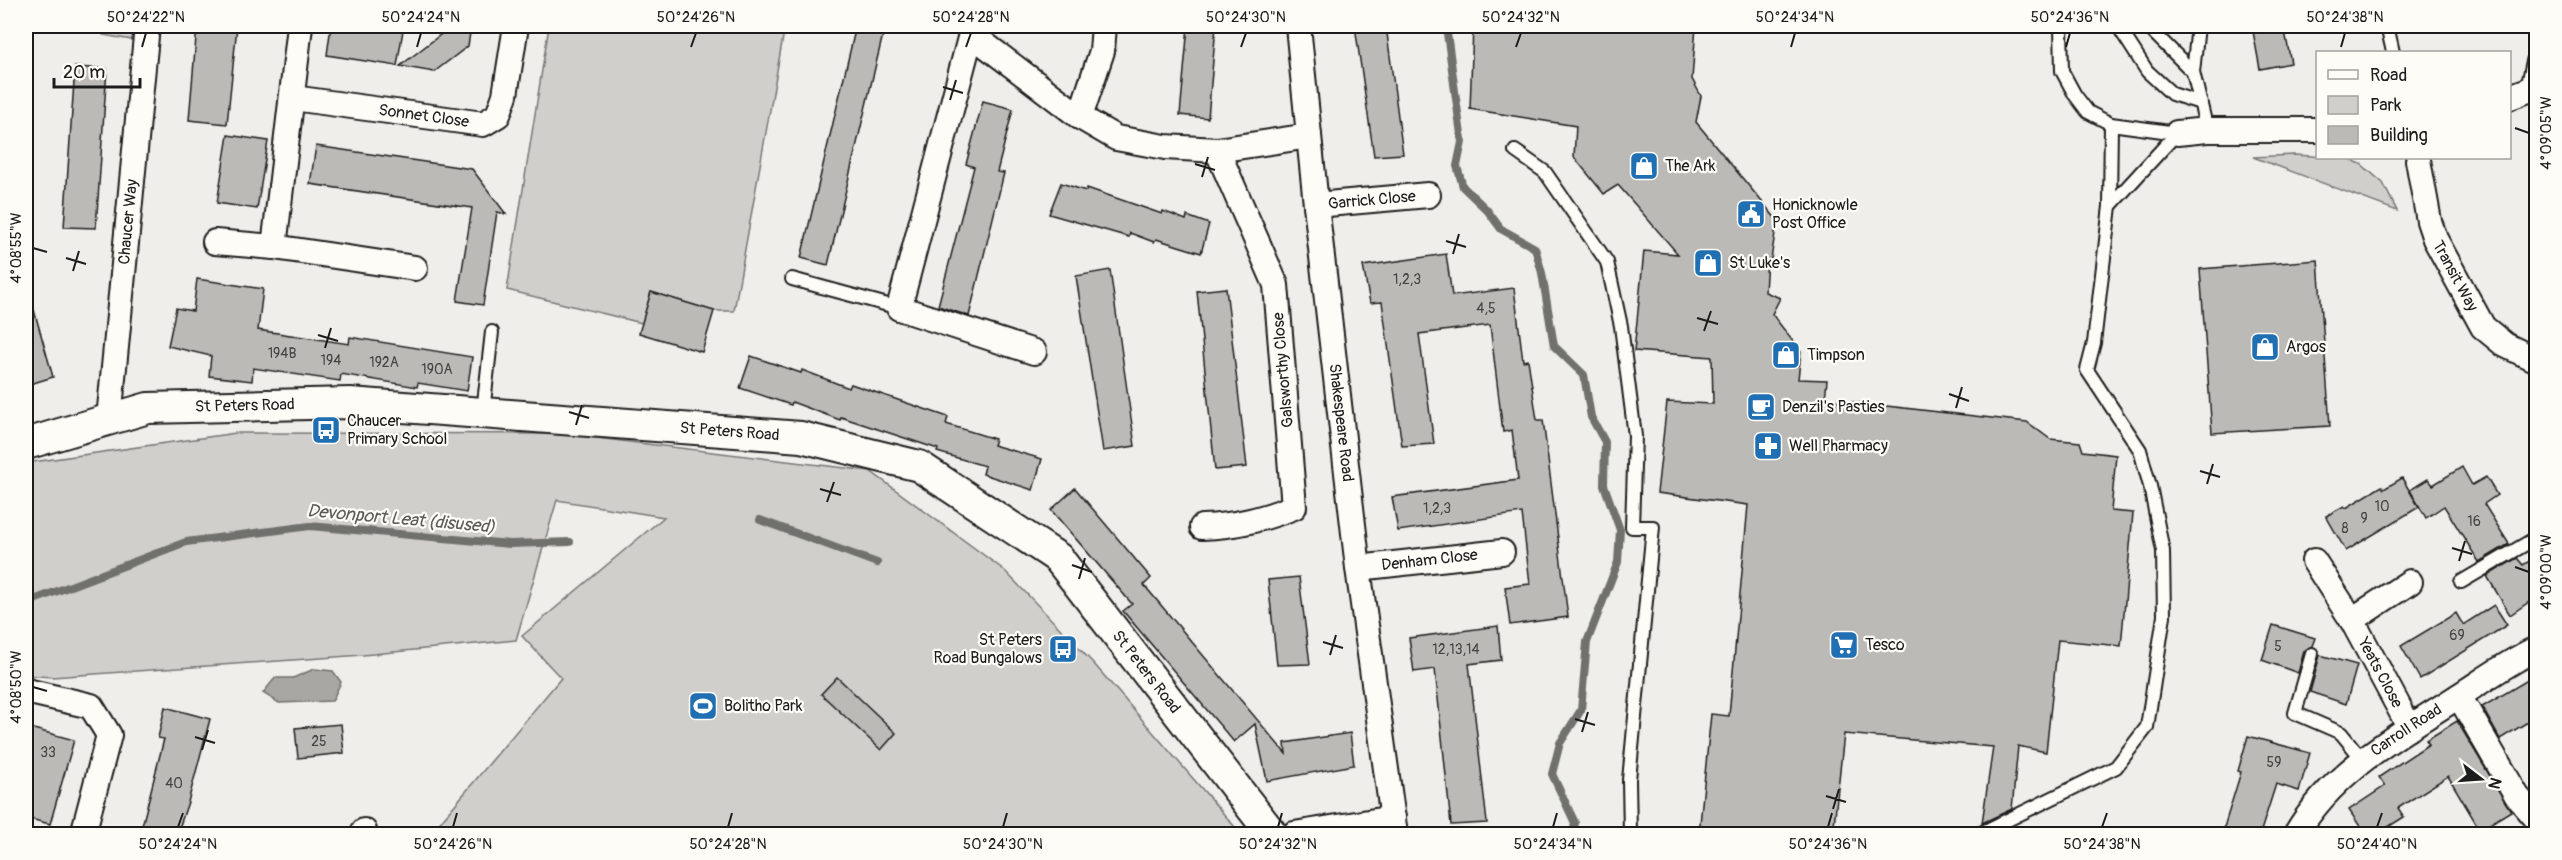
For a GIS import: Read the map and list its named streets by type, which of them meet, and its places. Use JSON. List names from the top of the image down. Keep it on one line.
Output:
{"streets":{"street":["Sonnet Close","Garrick Close","Chaucer Way","Transit Way","Galsworthy Close","St Peters Road","Shakespeare Road","Denham Close","Yeats Close","Carroll Road"]},"crossings":[["Garrick Close","Shakespeare Road"],["Chaucer Way","St Peters Road"],["Shakespeare Road","Denham Close"],["Yeats Close","Carroll Road"]],"water":["Devonport Leat (disused)"],"places":{"shop":["The Ark","St Luke's","Argos","Timpson"],"public building":["Honicknowle Post Office"],"cafe":["Denzil's Pasties"],"bus stop":["Chaucer Primary School","St Peters Road Bungalows"],"pharmacy":["Well Pharmacy"],"supermarket":["Tesco"],"sports":["Bolitho Park"]},"house_numbers":["1,2,3","4,5","194B","194","192A","190A","10","1,2,3","9","16","8","69","5","12,13,14","25","33","59","40"],"legend":["Road","Park","Building"],"scale_bar":"20 m","north":"right","coordinates":["50°24'22\"N","50°24'24\"N","50°24'26\"N","50°24'28\"N","50°24'30\"N","50°24'32\"N","50°24'34\"N","50°24'36\"N","50°24'38\"N","4°09'05\"W","4°08'55\"W","4°09'00\"W","4°08'50\"W","50°24'40\"N"]}
